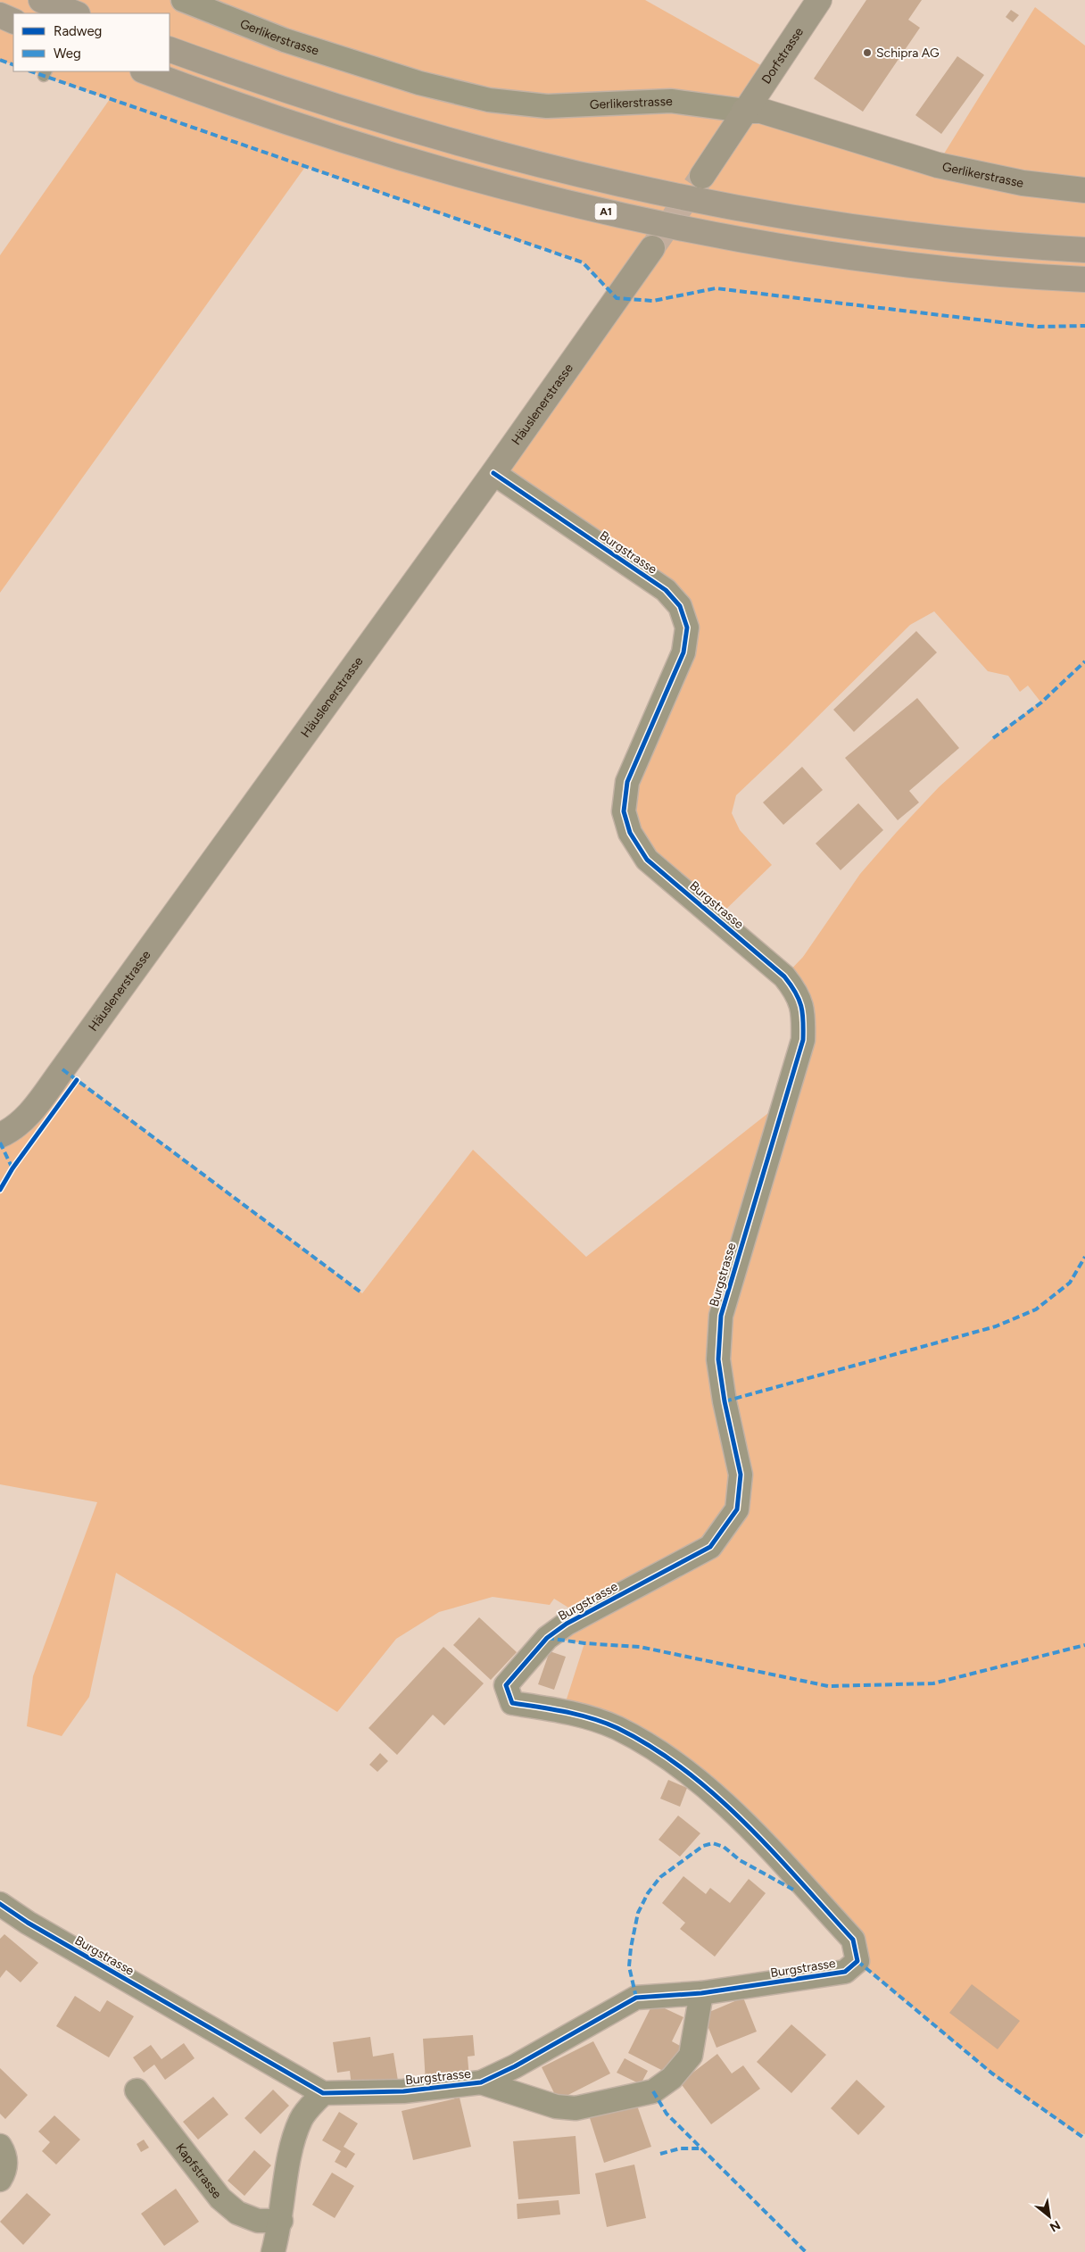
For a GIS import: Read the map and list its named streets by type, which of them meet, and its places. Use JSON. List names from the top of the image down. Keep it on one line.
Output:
{"streets":{"highway":["A1"],"street":["Gerlikerstrasse","Dorfstrasse","Häuslenerstrasse","Burgstrasse","Kapfstrasse"]},"crossings":[["Gerlikerstrasse","Dorfstrasse"],["Häuslenerstrasse","Burgstrasse"]],"places":["Schipra AG"],"legend":["Radweg","Weg"],"north":"bottom right"}
